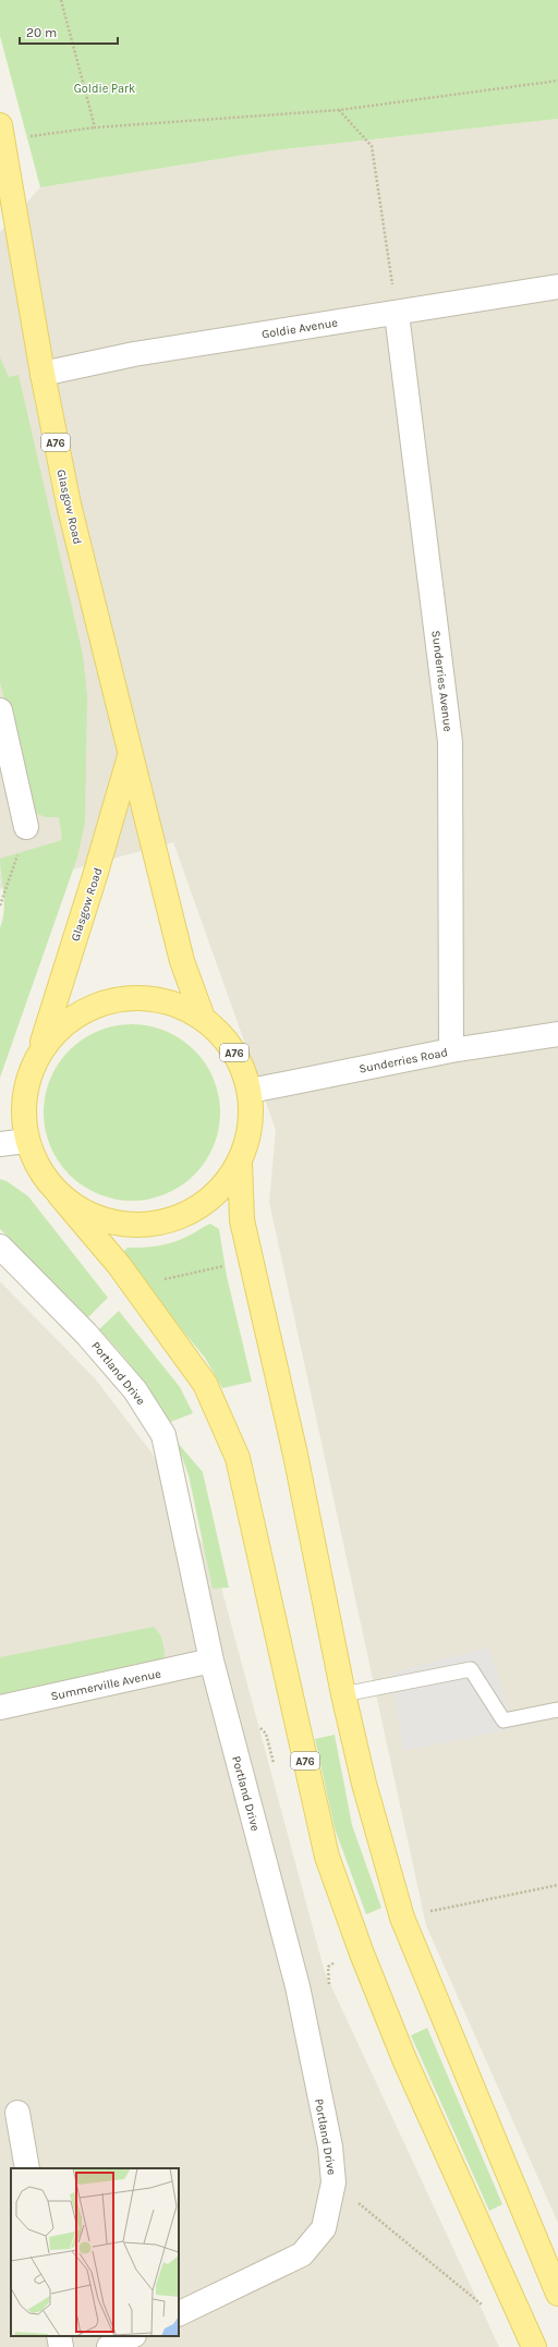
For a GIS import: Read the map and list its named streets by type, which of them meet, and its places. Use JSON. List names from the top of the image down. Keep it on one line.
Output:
{"streets":{"main road":["A76","Glasgow Road"],"street":["Goldie Avenue","Sunderries Avenue","Sunderries Road","Portland Drive","Summerville Avenue"]},"crossings":[["Goldie Avenue","Glasgow Road"],["Goldie Avenue","Sunderries Avenue"],["A76","Glasgow Road"],["A76","Sunderries Road"],["Sunderries Avenue","Sunderries Road"],["Portland Drive","Summerville Avenue"]],"parks":["Goldie Park"],"scale_bar":"20 m"}
